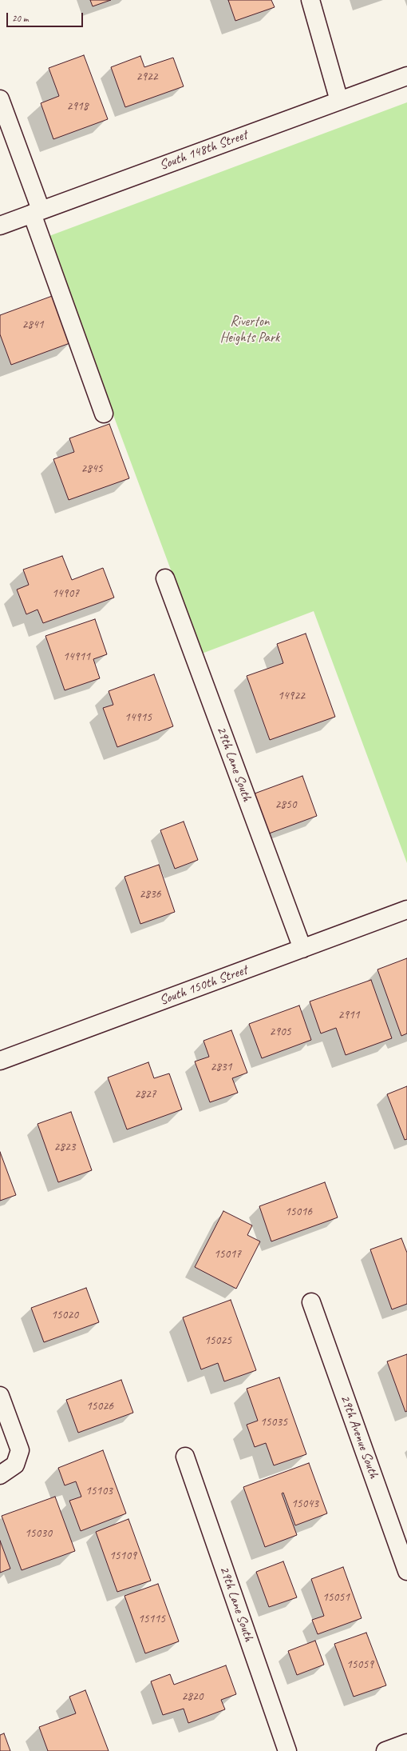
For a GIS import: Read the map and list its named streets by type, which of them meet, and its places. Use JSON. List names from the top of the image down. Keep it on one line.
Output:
{"streets":{"street":["South 148th Street","29th Lane South","South 150th Street","29th Avenue South"]},"crossings":[["29th Lane South","South 150th Street"]],"parks":["Riverton Heights Park"],"house_numbers":["2922","2918","2841","2845","14907","14911","14922","14915","2850","2836","2911","2905","2831","2827","2823","15016","15017","15020","15025","15026","15035","15103","15043","15030","15109","15051","15115","15059","2820"],"scale_bar":"20 m"}
